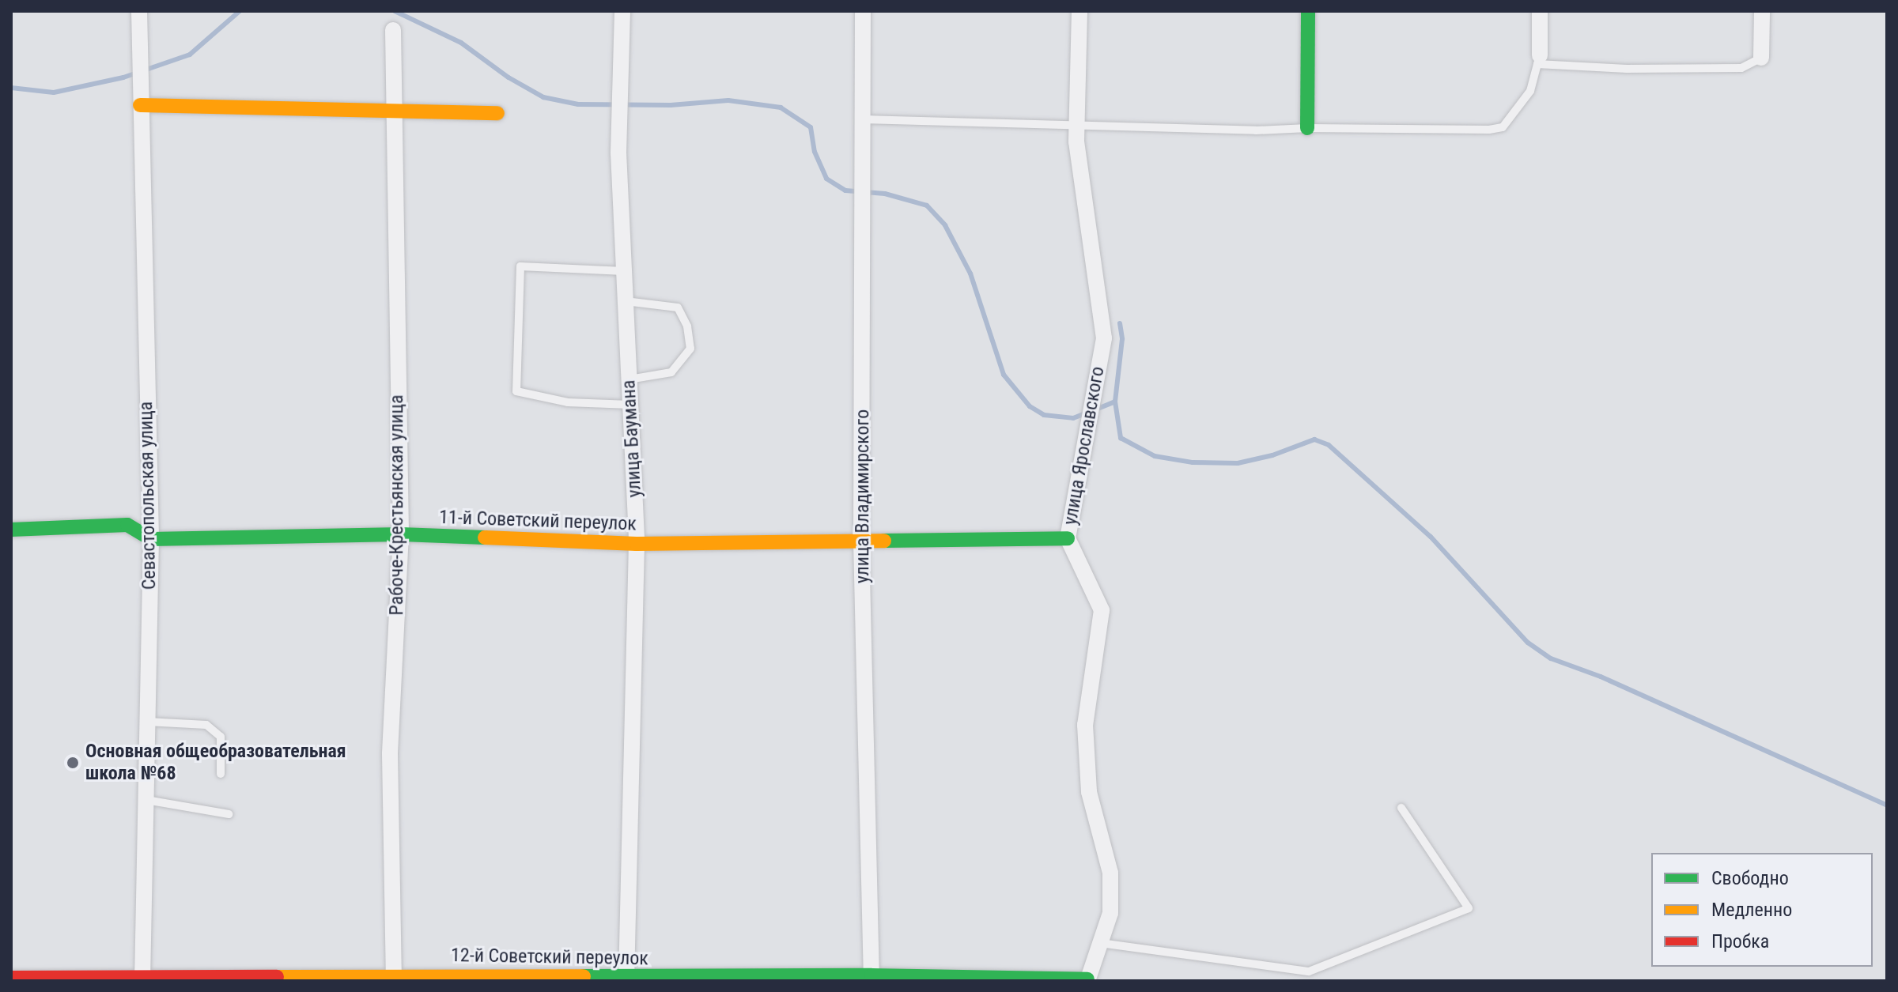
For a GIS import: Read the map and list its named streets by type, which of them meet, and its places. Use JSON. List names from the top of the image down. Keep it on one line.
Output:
{"streets":{"street":["улица Баумана","улица Ярославского","Севастопольская улица","улица Владимирского","Рабоче-Крестьянская улица","11-й Советский переулок","12-й Советский переулок"]},"crossings":[["улица Баумана","11-й Советский переулок"],["улица Баумана","12-й Советский переулок"],["улица Ярославского","11-й Советский переулок"],["улица Ярославского","12-й Советский переулок"],["Севастопольская улица","11-й Советский переулок"],["Севастопольская улица","12-й Советский переулок"],["улица Владимирского","11-й Советский переулок"],["улица Владимирского","12-й Советский переулок"],["Рабоче-Крестьянская улица","11-й Советский переулок"],["Рабоче-Крестьянская улица","12-й Советский переулок"]],"places":["Основная общеобразовательная школа №68"],"legend":["Свободно","Медленно","Пробка"]}
